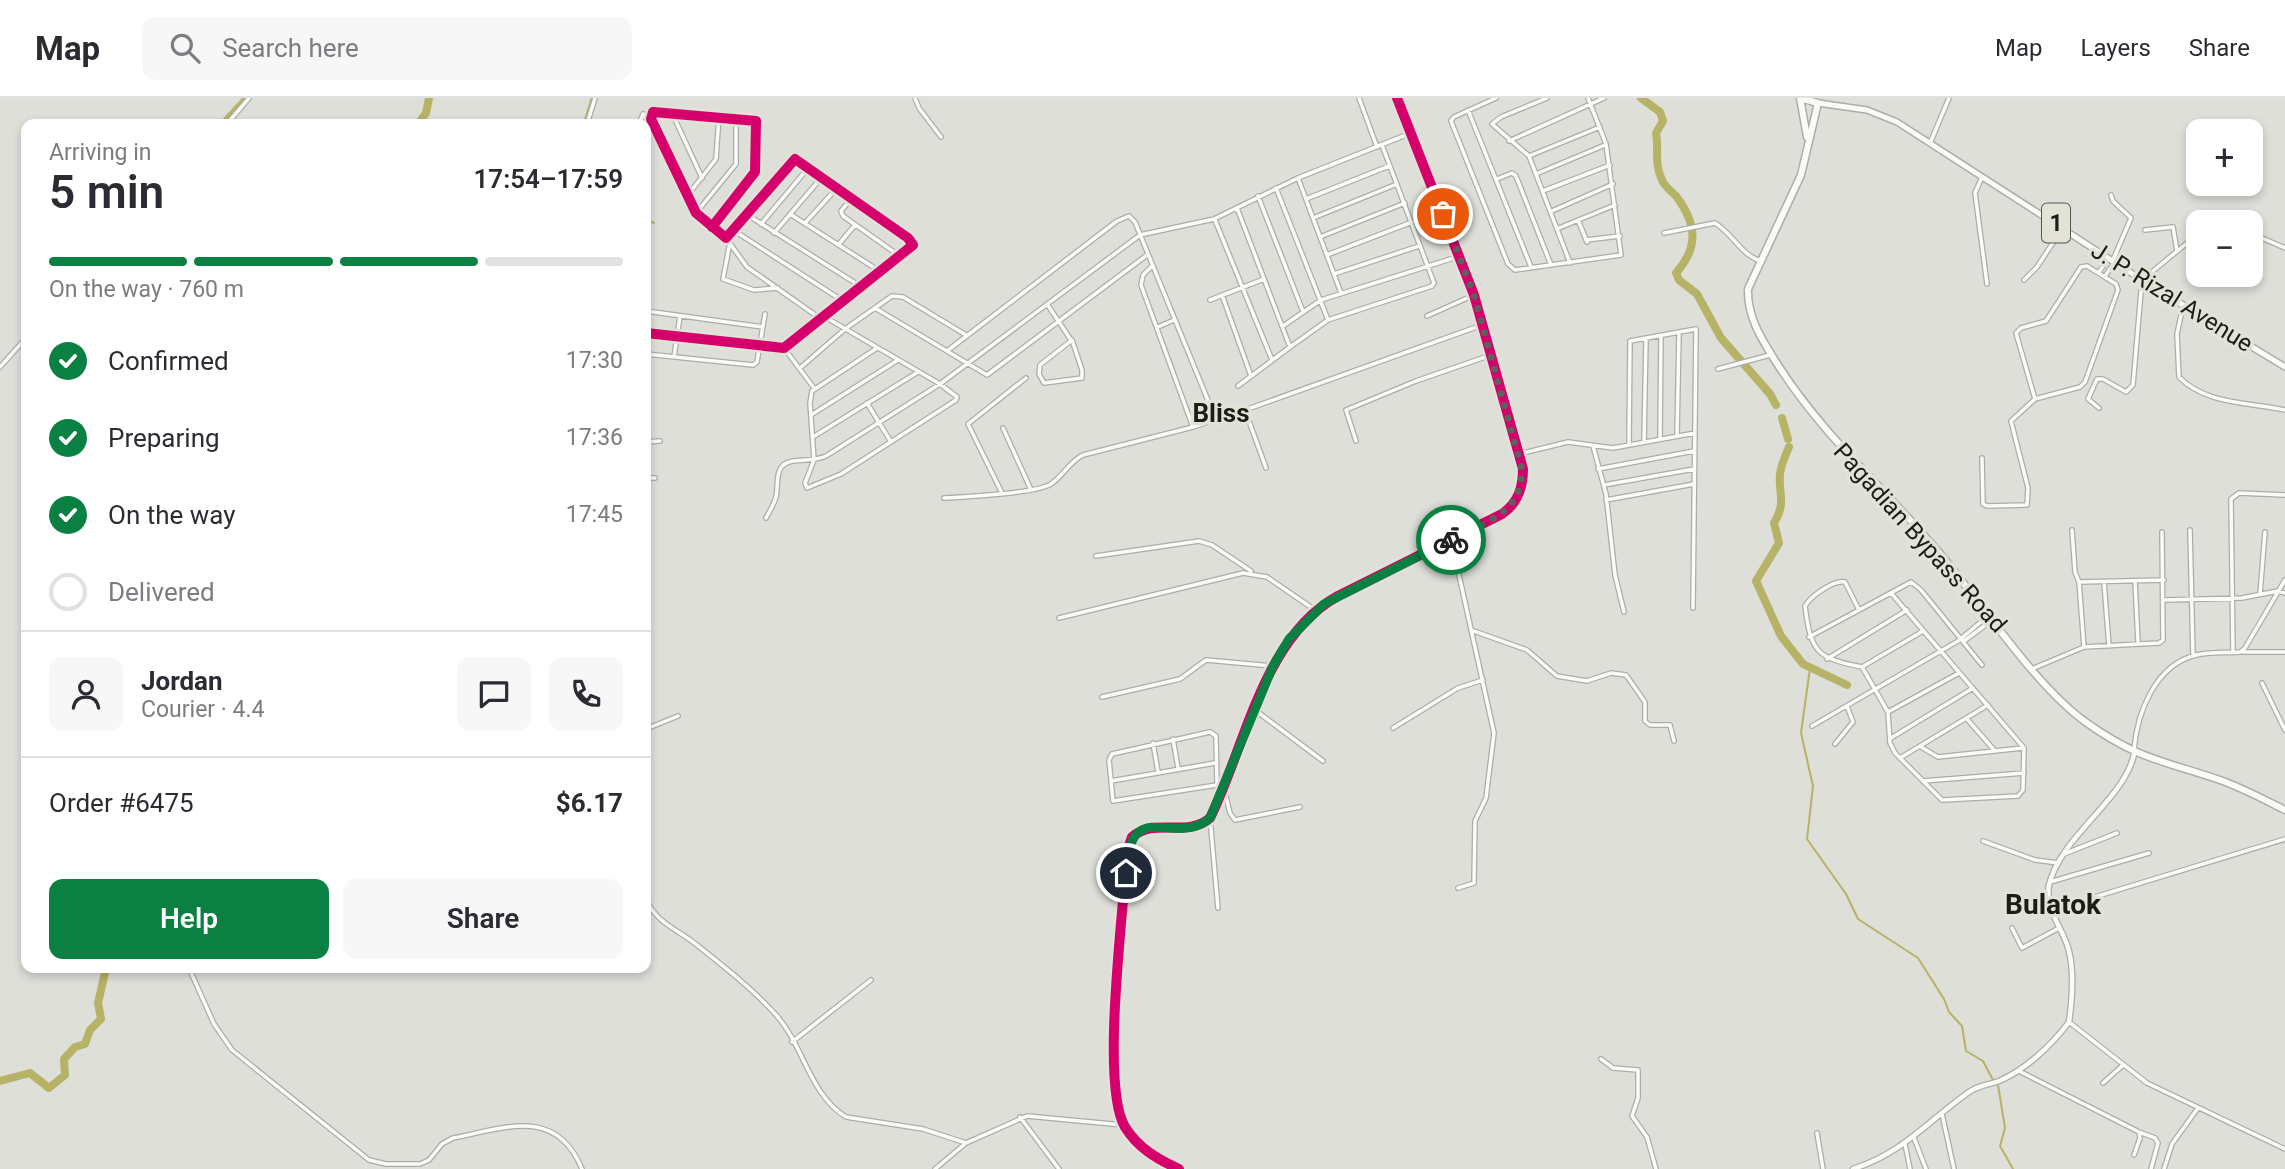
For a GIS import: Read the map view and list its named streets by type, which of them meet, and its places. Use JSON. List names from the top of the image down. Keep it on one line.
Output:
{"streets":{"highway":["1","J. P. Rizal Avenue","Pagadian Bypass Road"]},"crossings":[["J. P. Rizal Avenue","Pagadian Bypass Road"]],"districts":["Bliss","Bulatok"],"page":{"header":"Map","search":"Search here","nav":["Map","Layers","Share"],"map_buttons":["+","−"],"heading":["5 min","Arriving in","17:54–17:59"],"panel":["Jordan","Courier · 4.4","Order #6475","$6.17"],"bar":"On the way · 760 m","list":[["Confirmed","17:30"],["Preparing","17:36"],["On the way","17:45"],"Delivered"],"buttons":["Help","Share"]}}
